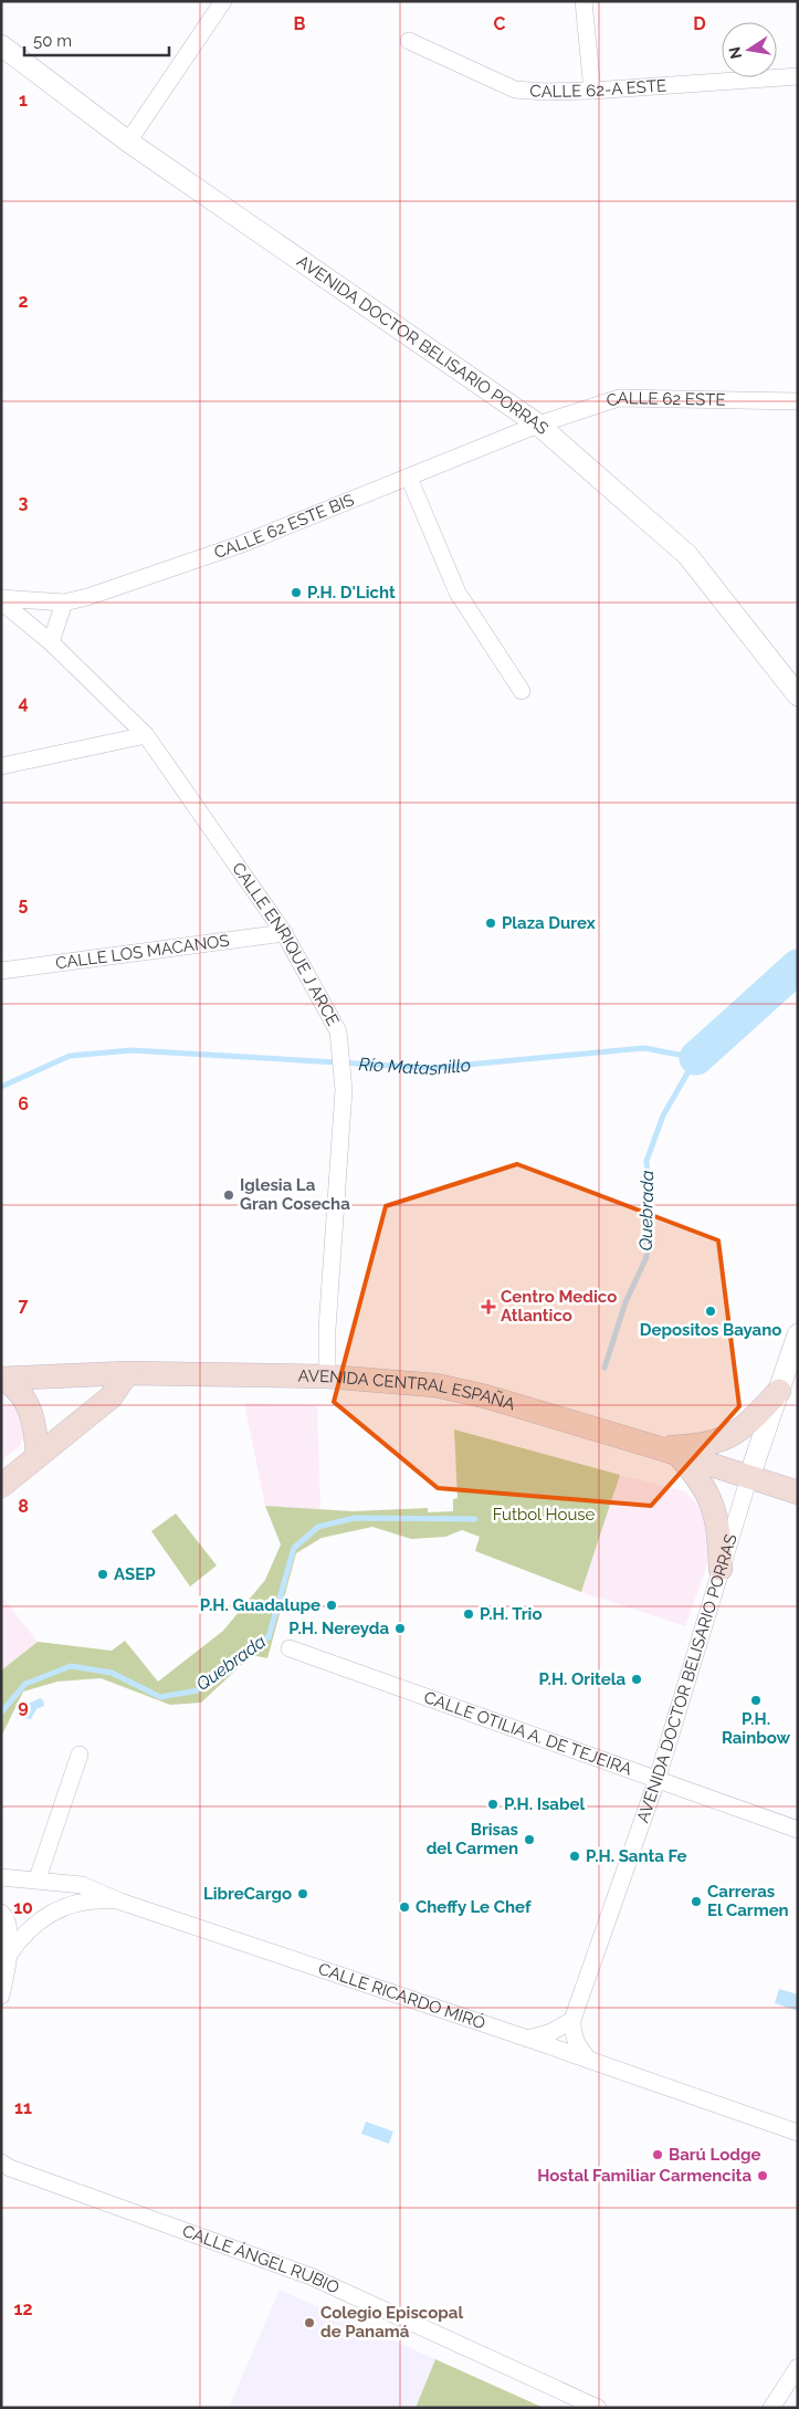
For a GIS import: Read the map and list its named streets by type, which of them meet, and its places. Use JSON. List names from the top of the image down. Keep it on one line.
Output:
{"streets":{"main road":["AVENIDA CENTRAL ESPAÑA"],"street":["CALLE 62-A ESTE","AVENIDA DOCTOR BELISARIO PORRAS","CALLE 62 ESTE","CALLE 62 ESTE BIS","CALLE ENRIQUE J ARCE","CALLE LOS MACANOS","CALLE OTILIA A. DE TEJEIRA","CALLE RICARDO MIRÓ","CALLE ÁNGEL RUBIO"]},"crossings":[["AVENIDA DOCTOR BELISARIO PORRAS","CALLE 62 ESTE"],["AVENIDA DOCTOR BELISARIO PORRAS","CALLE 62 ESTE BIS"],["AVENIDA DOCTOR BELISARIO PORRAS","AVENIDA CENTRAL ESPAÑA"],["AVENIDA DOCTOR BELISARIO PORRAS","CALLE OTILIA A. DE TEJEIRA"],["CALLE 62 ESTE","CALLE 62 ESTE BIS"],["CALLE ENRIQUE J ARCE","CALLE LOS MACANOS"],["CALLE ENRIQUE J ARCE","AVENIDA CENTRAL ESPAÑA"]],"water":["Río Matasnillo","Quebrada"],"parks":["Futbol House"],"places":{"other":["P.H. D'Licht","Plaza Durex","Iglesia La Gran Cosecha","Depositos Bayano","ASEP","P.H. Guadalupe","P.H. Trio","P.H. Nereyda","P.H. Oritela","P.H. Rainbow","P.H. Isabel","Brisas del Carmen","P.H. Santa Fe","LibreCargo","Carreras El Carmen","Cheffy Le Chef","Barú Lodge","Hostal Familiar Carmencita","Colegio Episcopal de Panamá"],"health":["Centro Medico Atlantico"]},"scale_bar":"50 m","north":"left","grid":{"columns":["B","C","D"],"rows":["1","2","3","4","5","6","7","8","9","10","11","12"]}}
